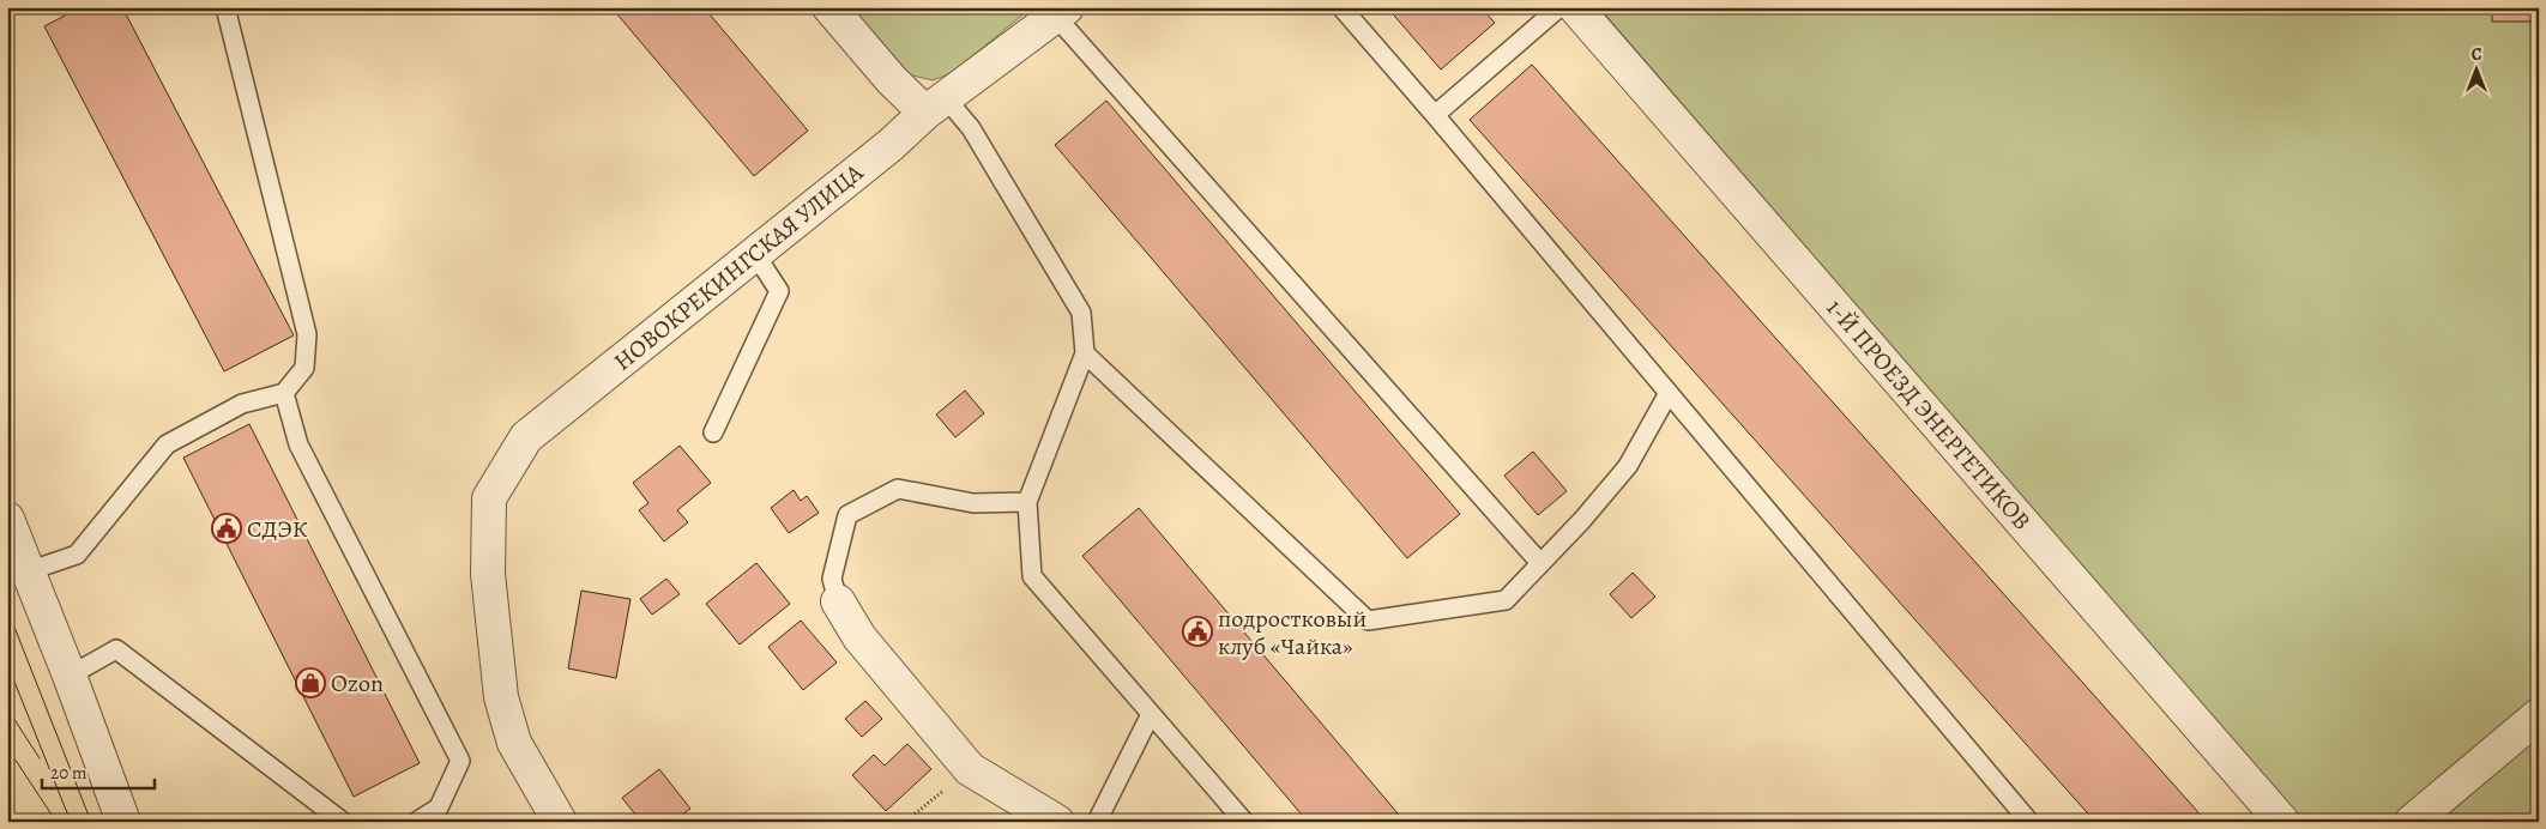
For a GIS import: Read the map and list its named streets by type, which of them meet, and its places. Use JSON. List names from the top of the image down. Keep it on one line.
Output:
{"streets":{"street":["НОВОКРЕКИНГСКАЯ УЛИЦА","1-Й ПРОЕЗД ЭНЕРГЕТИКОВ"]},"places":{"public building":["СДЭК","подростковый клуб «Чайка»"],"shop":["Ozon"]},"scale_bar":"20 m","north":"top"}
